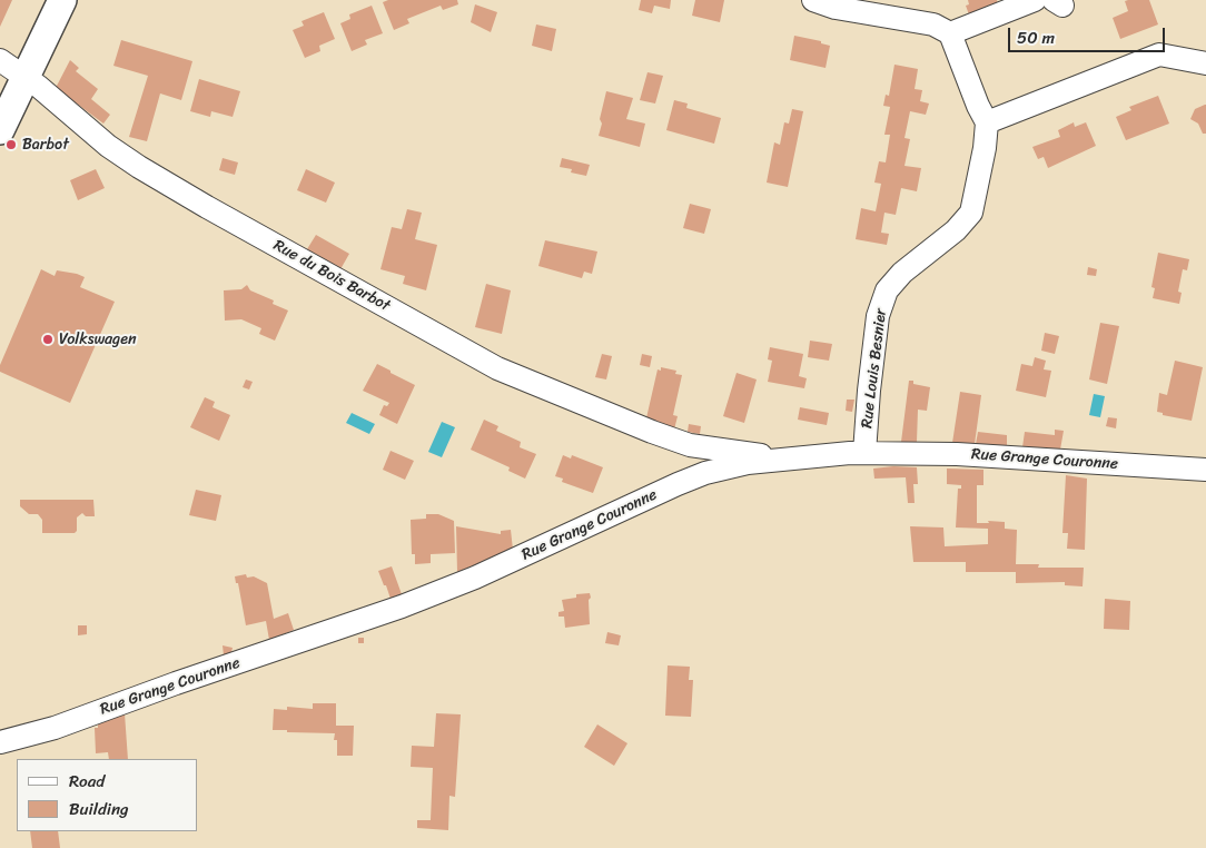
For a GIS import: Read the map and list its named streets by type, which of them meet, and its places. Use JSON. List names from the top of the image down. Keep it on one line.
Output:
{"streets":{"street":["Rue du Bois Barbot","Rue Louis Besnier","Rue Grange Couronne"]},"crossings":[["Rue du Bois Barbot","Rue Grange Couronne"],["Rue Louis Besnier","Rue Grange Couronne"]],"places":["Barbot","Volkswagen"],"legend":["Road","Building"],"scale_bar":"50 m"}
